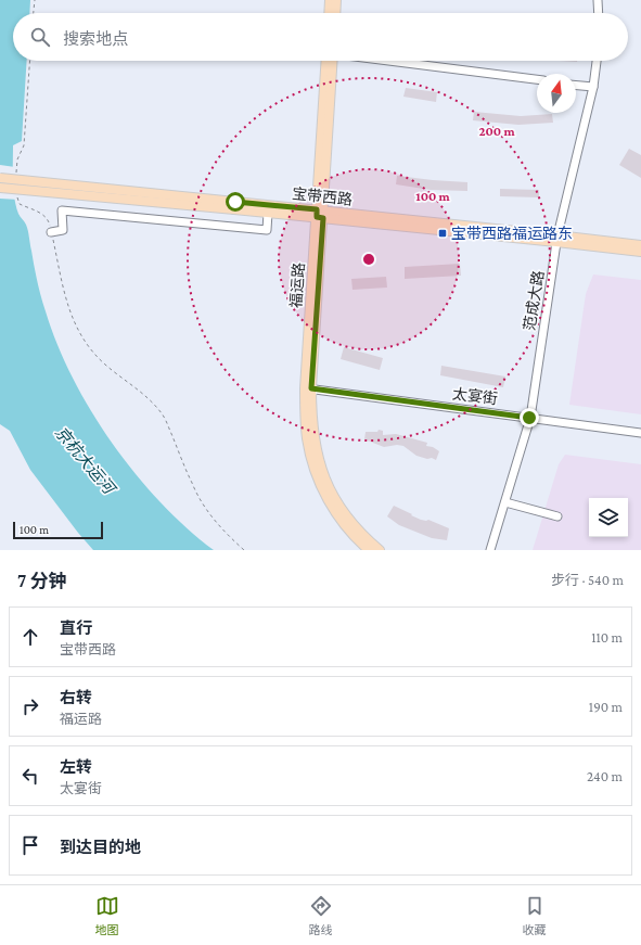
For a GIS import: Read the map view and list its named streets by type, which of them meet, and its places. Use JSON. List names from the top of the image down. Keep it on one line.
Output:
{"streets":{"main road":["宝带西路","福运路"],"street":["范成大路","太宴街"]},"crossings":[["宝带西路","福运路"],["宝带西路","范成大路"],["福运路","太宴街"],["范成大路","太宴街"]],"water":["京杭大运河"],"places":{"transit":["宝带西路福运路东"]},"scale_bar":"100 m","north":"top","page":{"search":"搜索地点","scale":"100 m","heading":["7 分钟","步行 · 540 m"],"list":[["直行","宝带西路","110 m"],["右转","福运路","190 m"],["左转","太宴街","240 m"],"到达目的地"],"nav":["地图","路线","收藏"]},"rings":["200 m","100 m"]}
